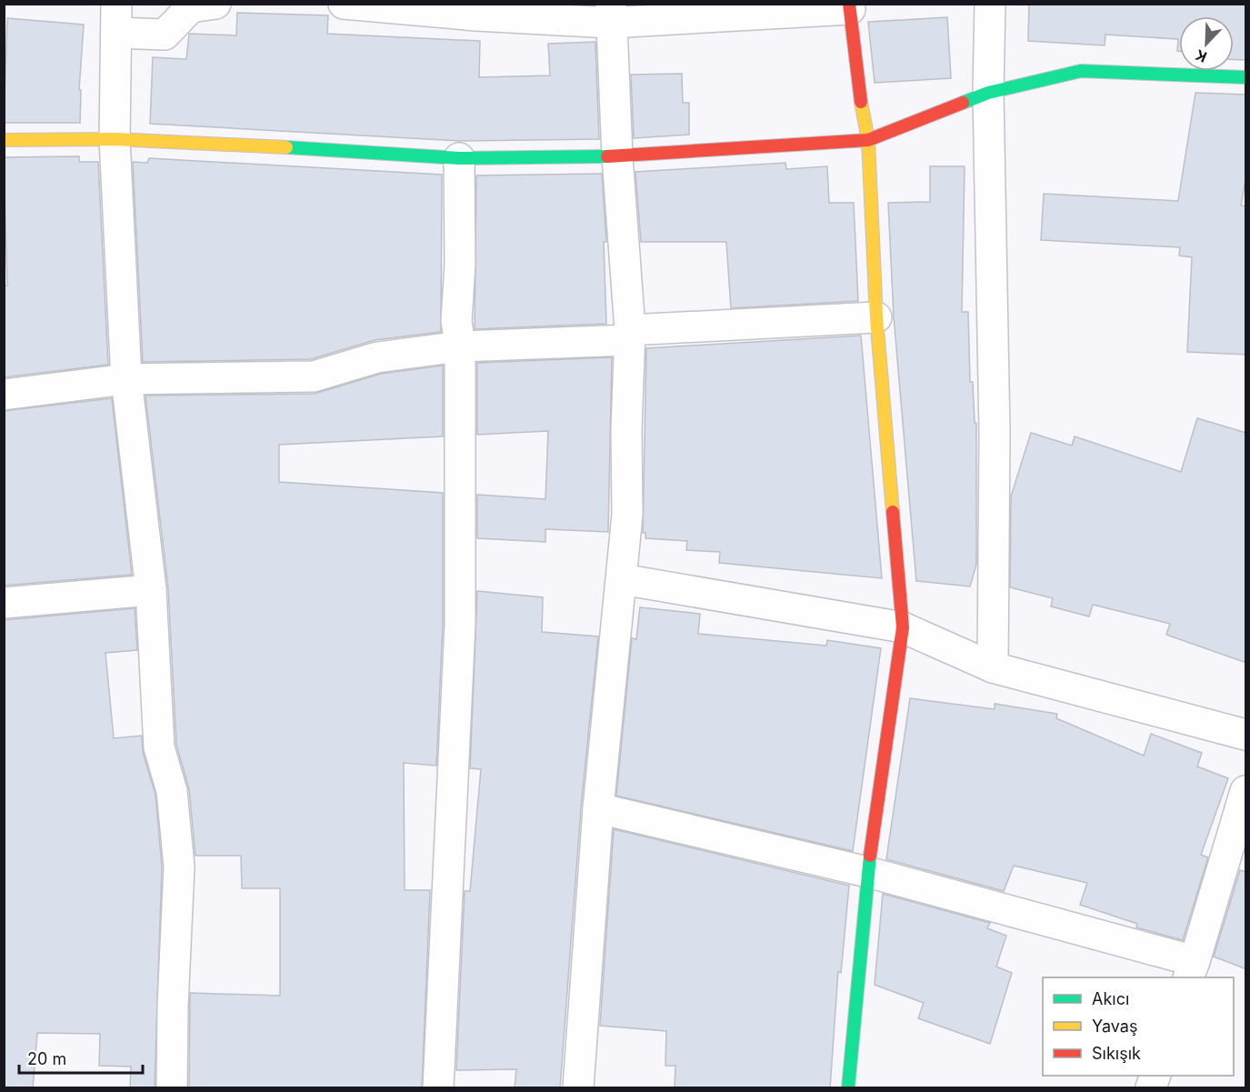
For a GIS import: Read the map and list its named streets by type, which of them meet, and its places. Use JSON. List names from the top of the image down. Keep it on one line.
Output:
{"legend":["Akıcı","Yavaş","Sıkışık"],"scale_bar":"20 m","north":"bottom left"}
